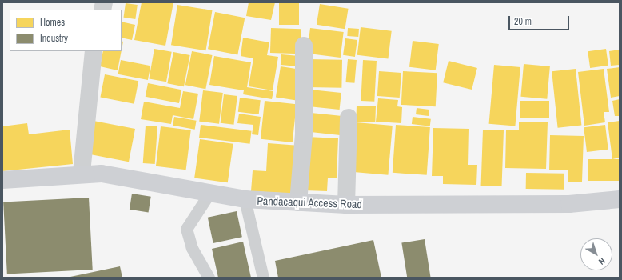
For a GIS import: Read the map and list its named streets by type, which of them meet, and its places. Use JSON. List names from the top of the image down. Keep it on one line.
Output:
{"streets":{"street":["Pandacaqui Access Road"]},"legend":["Homes","Industry"],"scale_bar":"20 m","north":"bottom right"}
